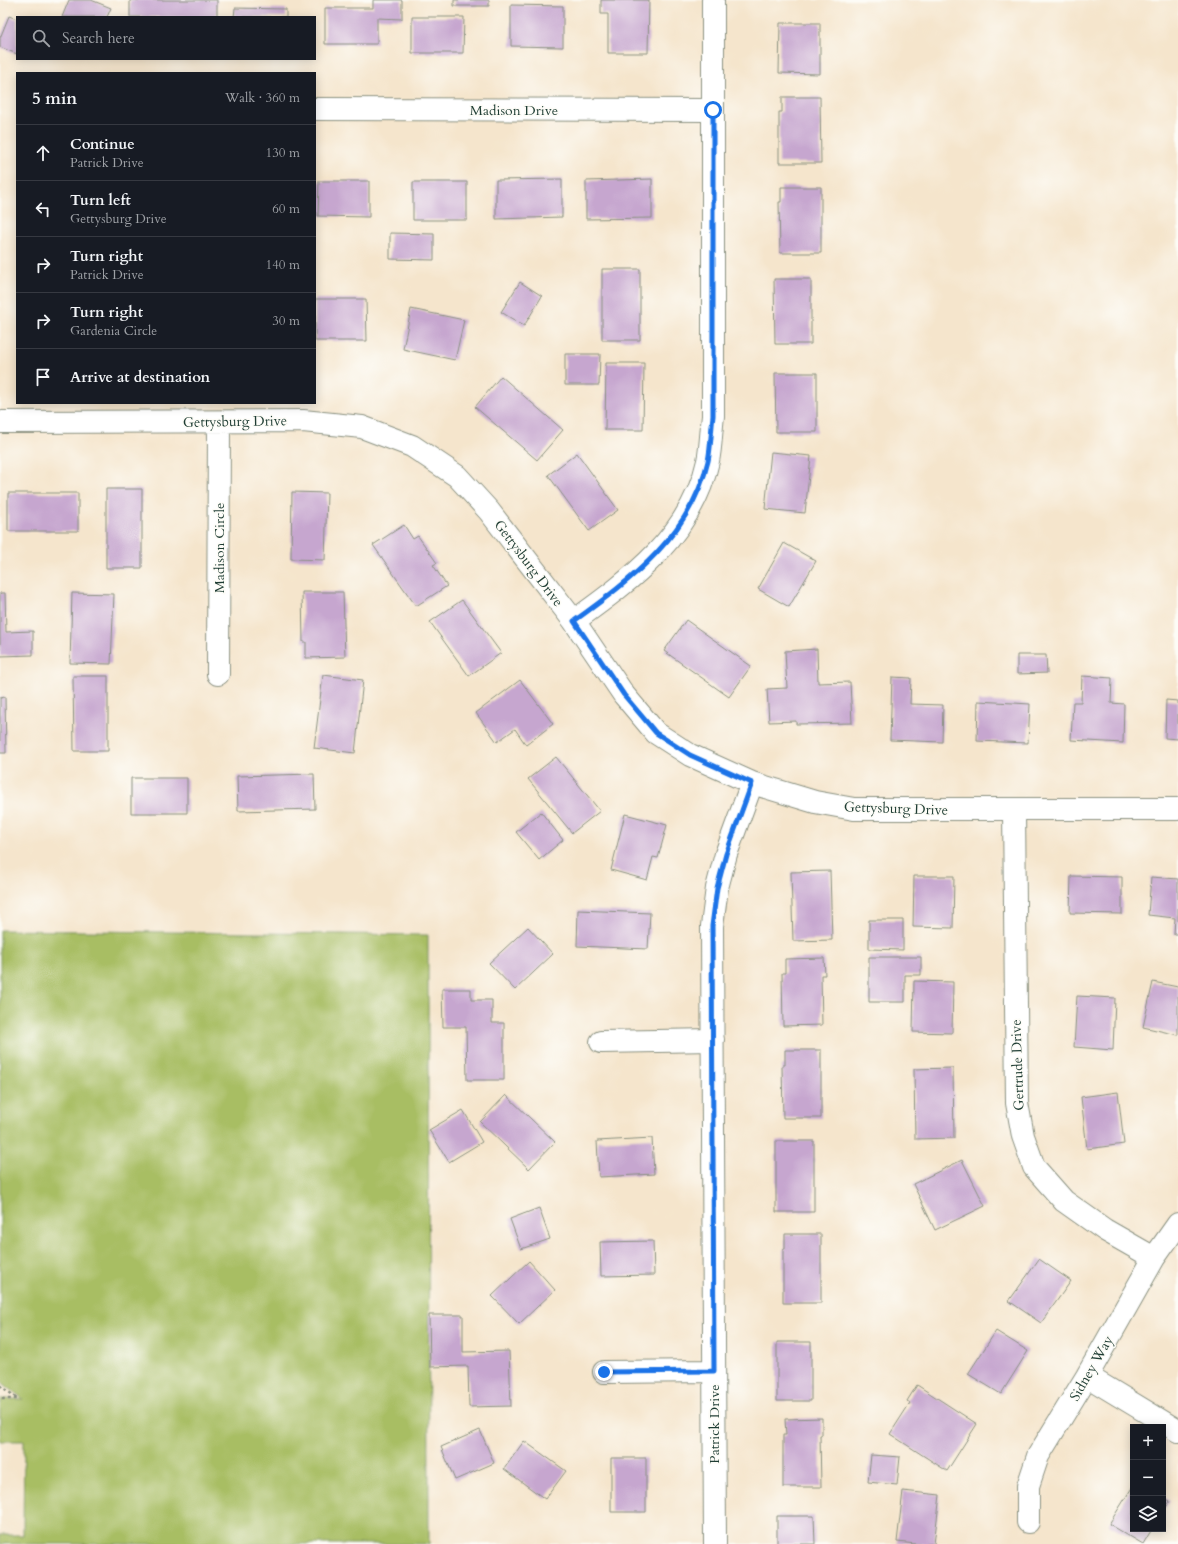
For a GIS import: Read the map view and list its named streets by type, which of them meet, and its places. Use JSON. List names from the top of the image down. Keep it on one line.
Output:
{"streets":{"street":["Madison Drive","Gettysburg Drive","Madison Circle","Gertrude Drive","Sidney Way","Patrick Drive"]},"crossings":[["Gettysburg Drive","Madison Circle"],["Gettysburg Drive","Gertrude Drive"],["Gettysburg Drive","Patrick Drive"],["Gertrude Drive","Sidney Way"]],"page":{"search":"Search here","heading":["5 min","Walk · 360 m"],"list":[["Continue","Patrick Drive","130 m"],["Turn left","Gettysburg Drive","60 m"],["Turn right","Patrick Drive","140 m"],["Turn right","Gardenia Circle","30 m"],"Arrive at destination"],"map_buttons":["+","−"]}}
